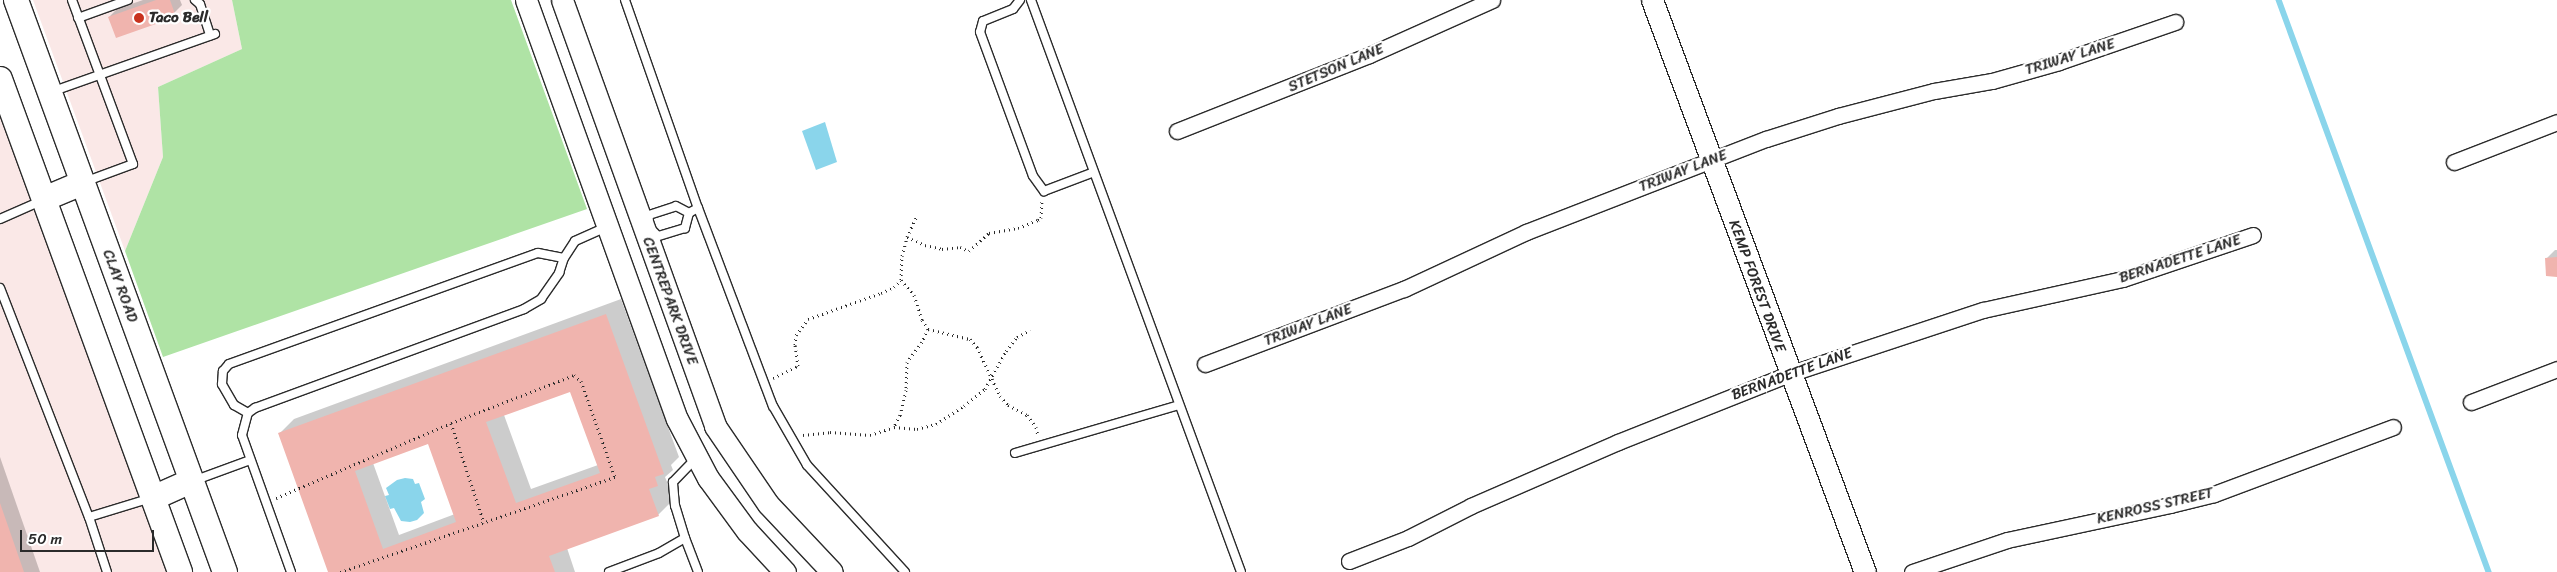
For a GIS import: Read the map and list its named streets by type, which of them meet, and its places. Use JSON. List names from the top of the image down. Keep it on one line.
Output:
{"streets":{"main road":["CLAY ROAD"],"street":["TRIWAY LANE","STETSON LANE","BERNADETTE LANE","KEMP FOREST DRIVE","CENTREPARK DRIVE","KENROSS STREET"]},"crossings":[["TRIWAY LANE","KEMP FOREST DRIVE"],["BERNADETTE LANE","KEMP FOREST DRIVE"]],"places":["Taco Bell"],"scale_bar":"50 m"}
